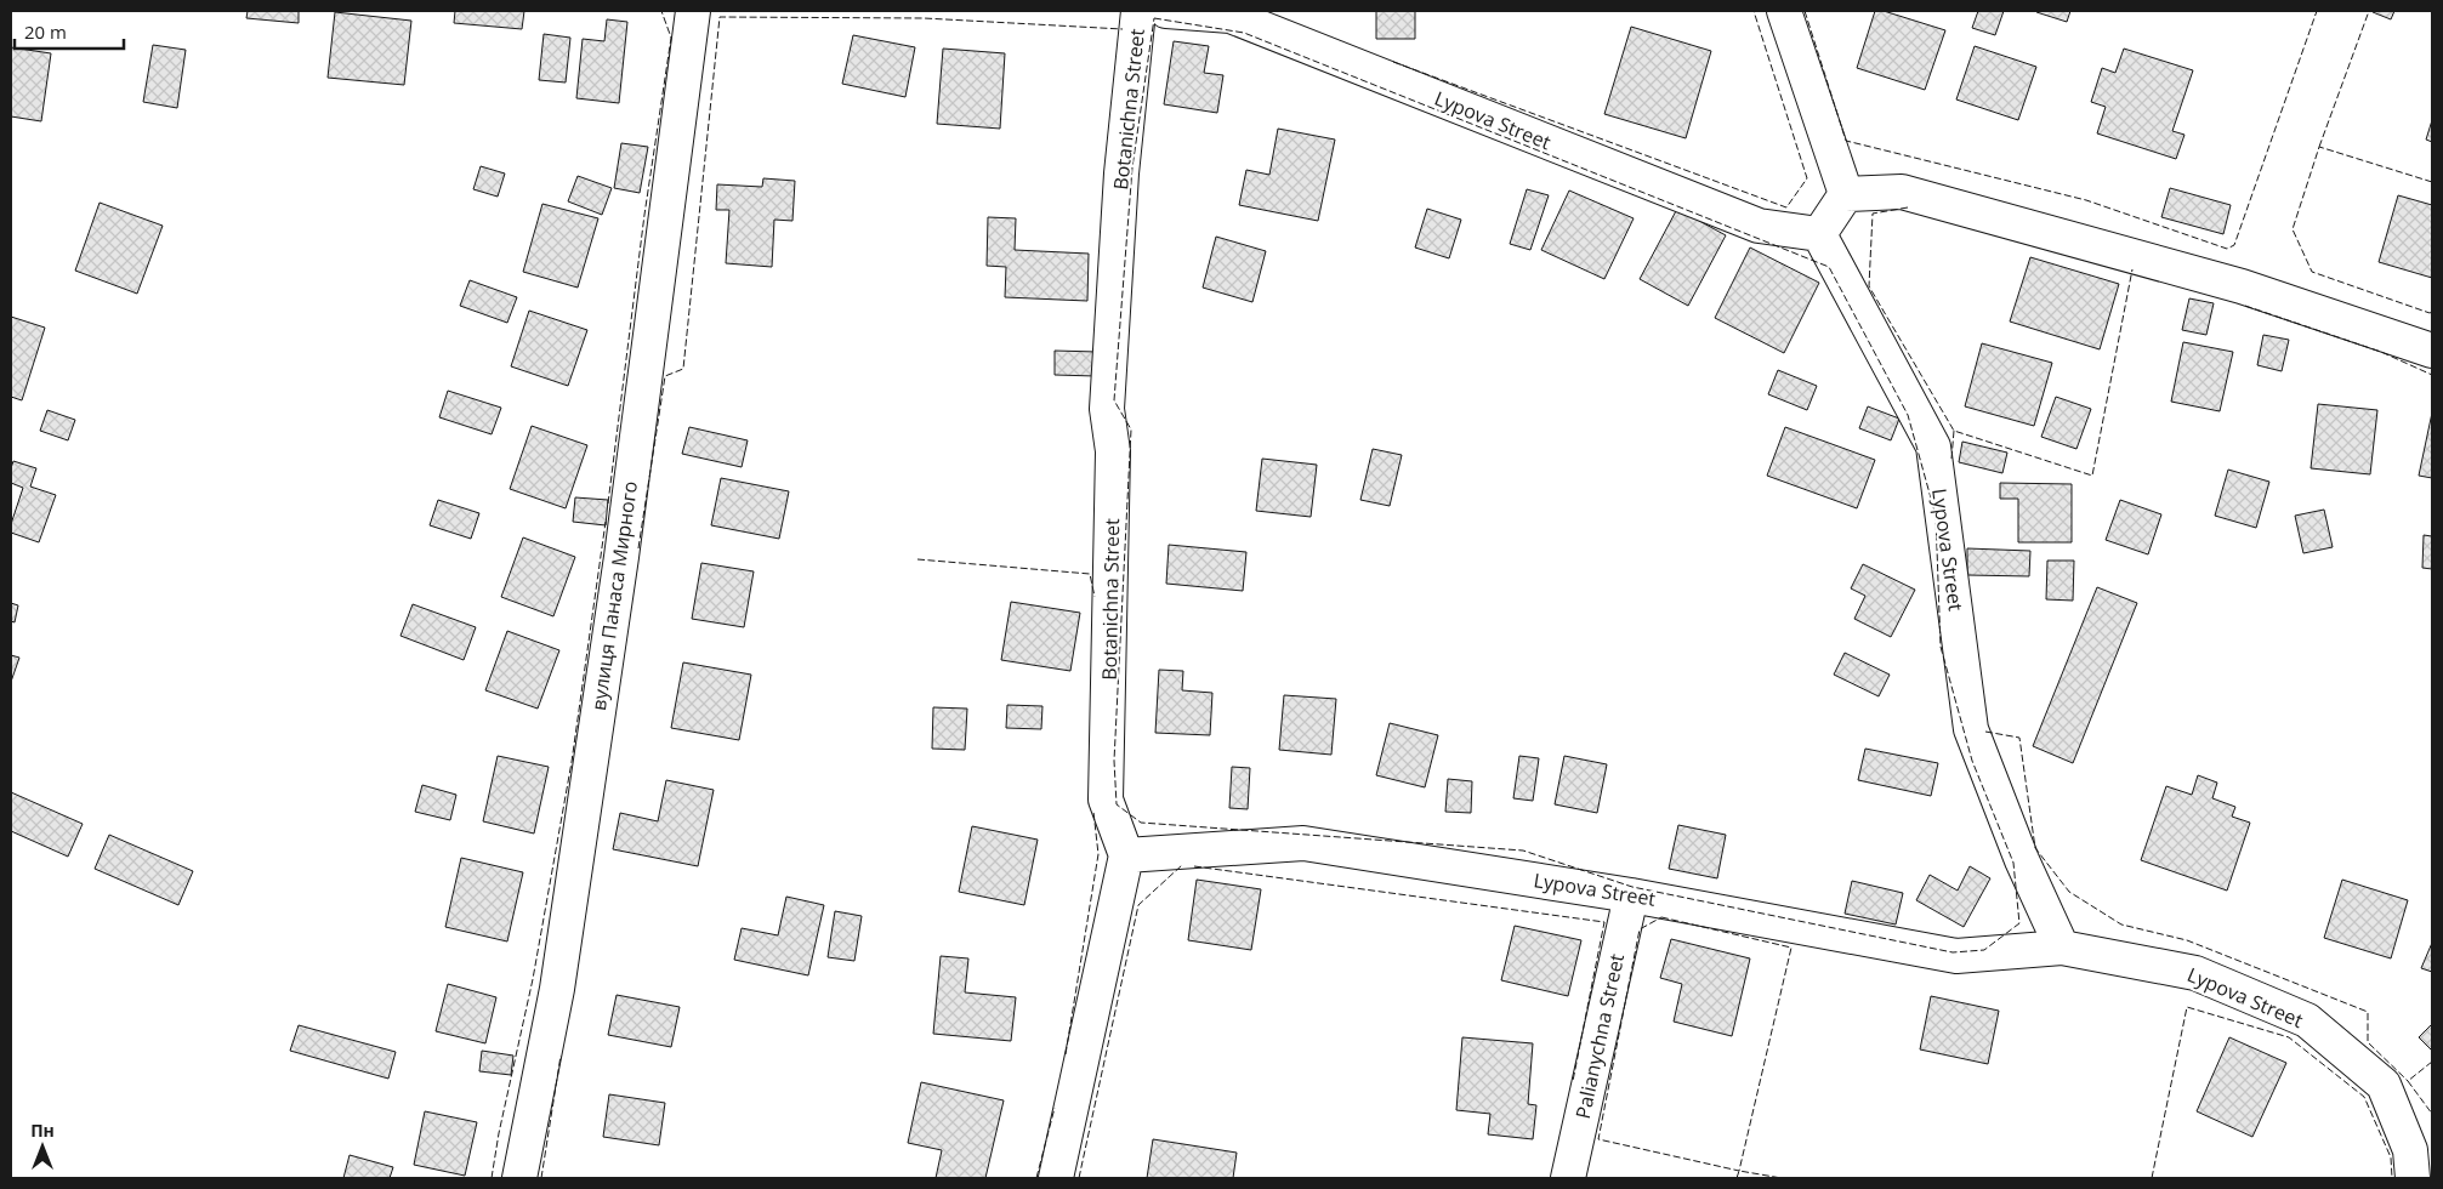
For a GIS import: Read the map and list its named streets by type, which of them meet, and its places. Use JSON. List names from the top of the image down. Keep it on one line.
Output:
{"streets":{"street":["Botanichna Street","Lypova Street","вулиця Панаса Мирного","Palianychna Street"]},"crossings":[["Botanichna Street","Lypova Street"],["Lypova Street","Palianychna Street"]],"scale_bar":"20 m","north":"top"}
